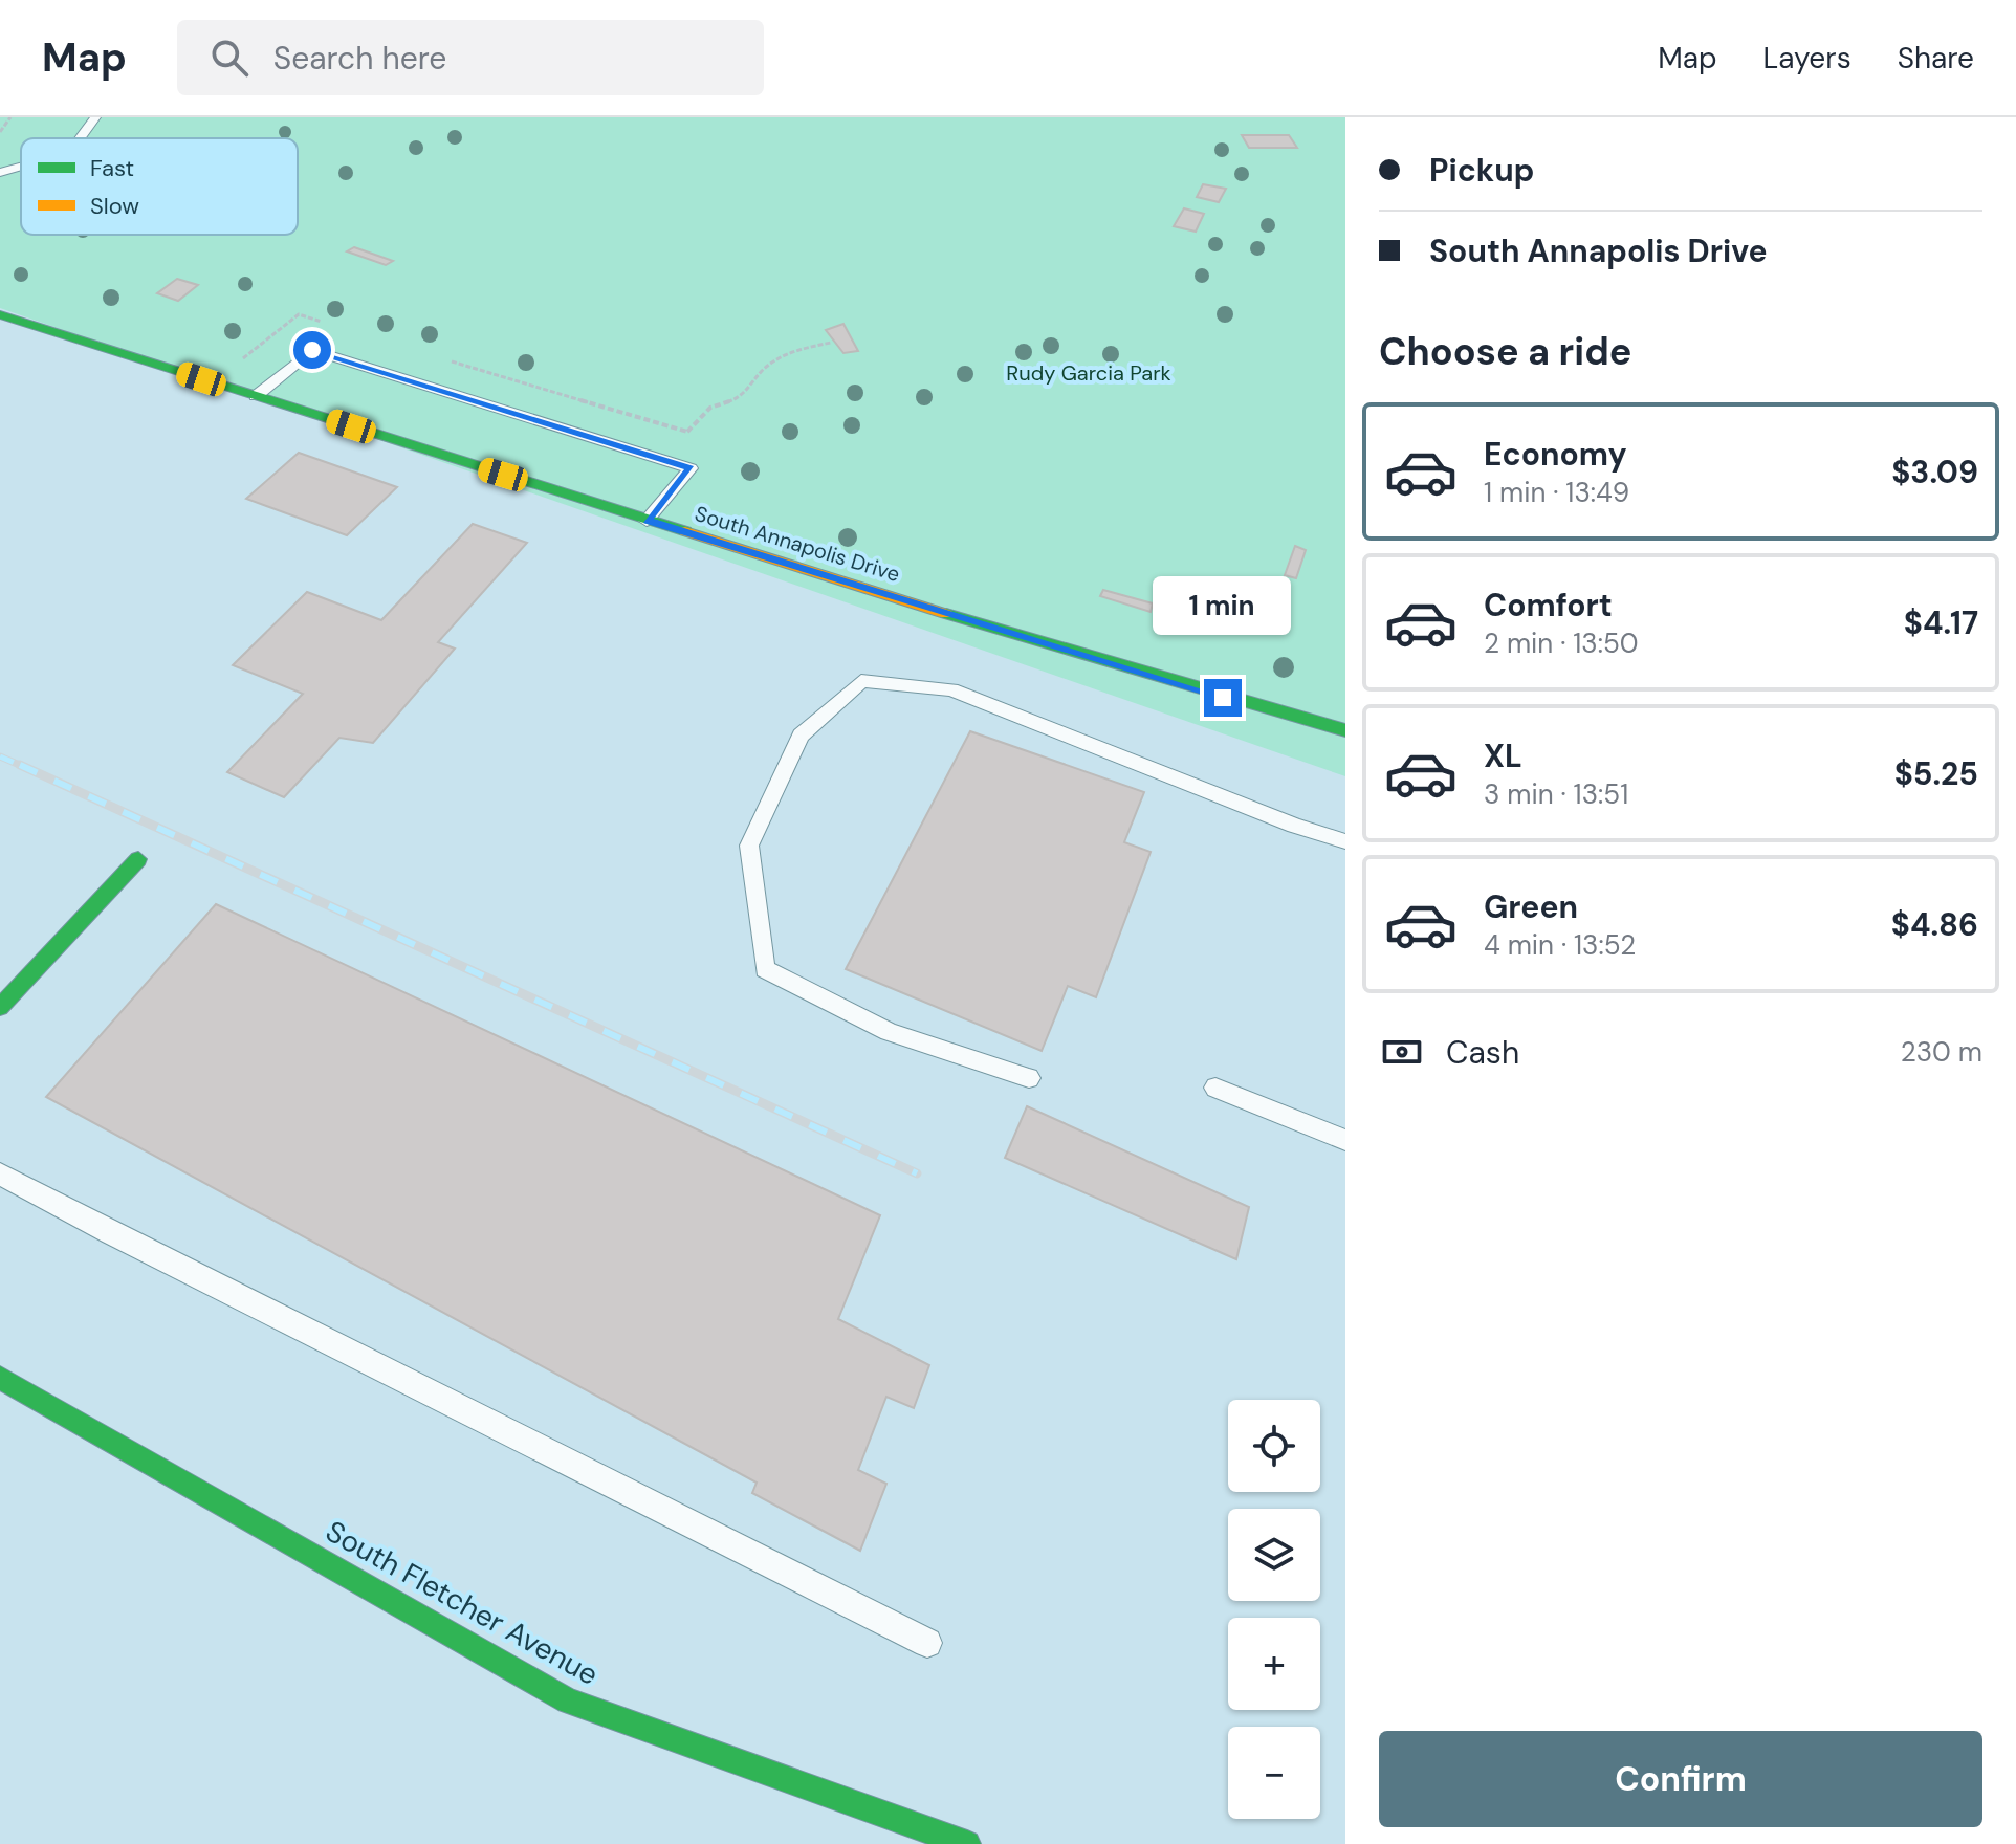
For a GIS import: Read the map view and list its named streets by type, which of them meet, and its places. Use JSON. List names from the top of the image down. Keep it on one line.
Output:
{"streets":{"street":["South Annapolis Drive","South Fletcher Avenue"]},"parks":["Rudy Garcia Park"],"legend":["Fast","Slow"],"page":{"header":"Map","search":"Search here","nav":["Map","Layers","Share"],"banner":["Pickup","South Annapolis Drive"],"heading":"Choose a ride","list":[{"name":"Economy","note":"1 min · 13:49","value":"$3.09"},{"name":"Comfort","note":"2 min · 13:50","value":"$4.17"},{"name":"XL","note":"3 min · 13:51","value":"$5.25"},{"name":"Green","note":"4 min · 13:52","value":"$4.86"}],"bubble":"1 min","pay":["Cash","230 m"],"map_buttons":["+","−"],"buttons":"Confirm"}}
